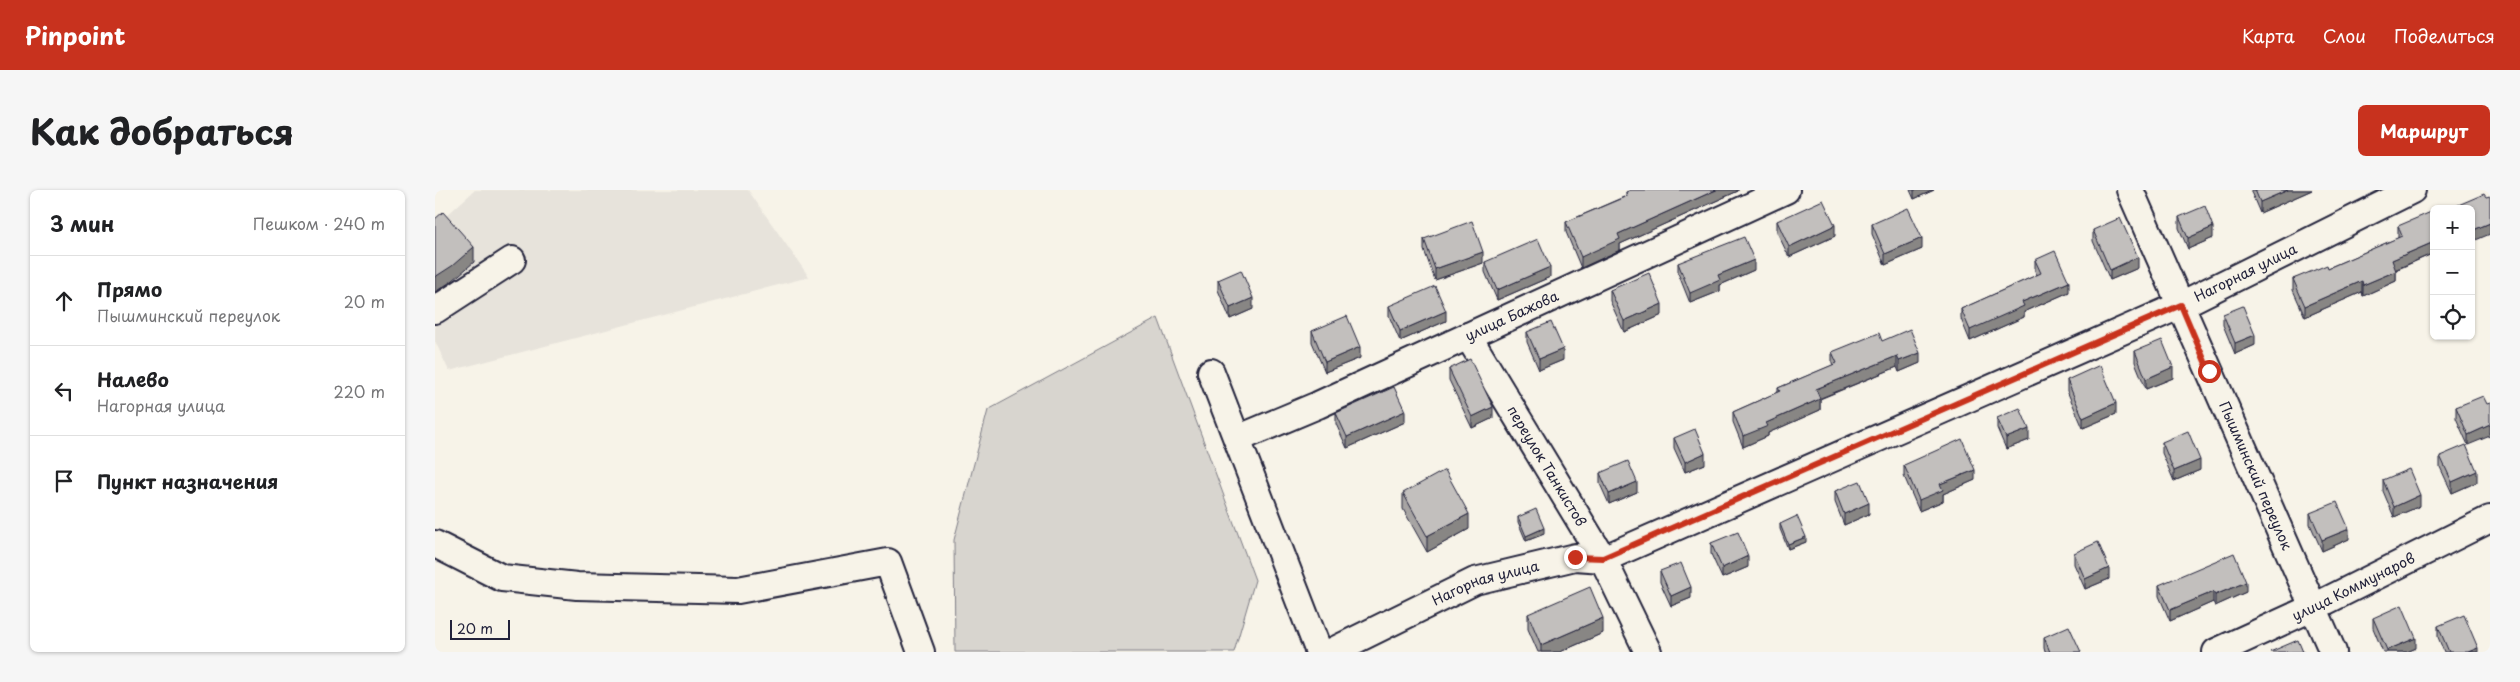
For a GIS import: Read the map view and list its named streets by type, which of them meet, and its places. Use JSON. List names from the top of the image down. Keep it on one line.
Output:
{"streets":{"street":["Нагорная улица","улица Бажова","переулок Танкистов","Пышминский переулок","улица Коммунаров"]},"crossings":[["Нагорная улица","переулок Танкистов"],["Нагорная улица","Пышминский переулок"],["улица Бажова","переулок Танкистов"],["Пышминский переулок","улица Коммунаров"]],"scale_bar":"20 m","page":{"header":"Pinpoint","nav":["Карта","Слои","Поделиться"],"title":"Как добраться","buttons":"Маршрут","heading":["3 мин","Пешком · 240 m"],"map_buttons":["+","−"],"list":[["Прямо","Пышминский переулок","20 m"],["Налево","Нагорная улица","220 m"],"Пункт назначения"],"scale":"20 m"}}
